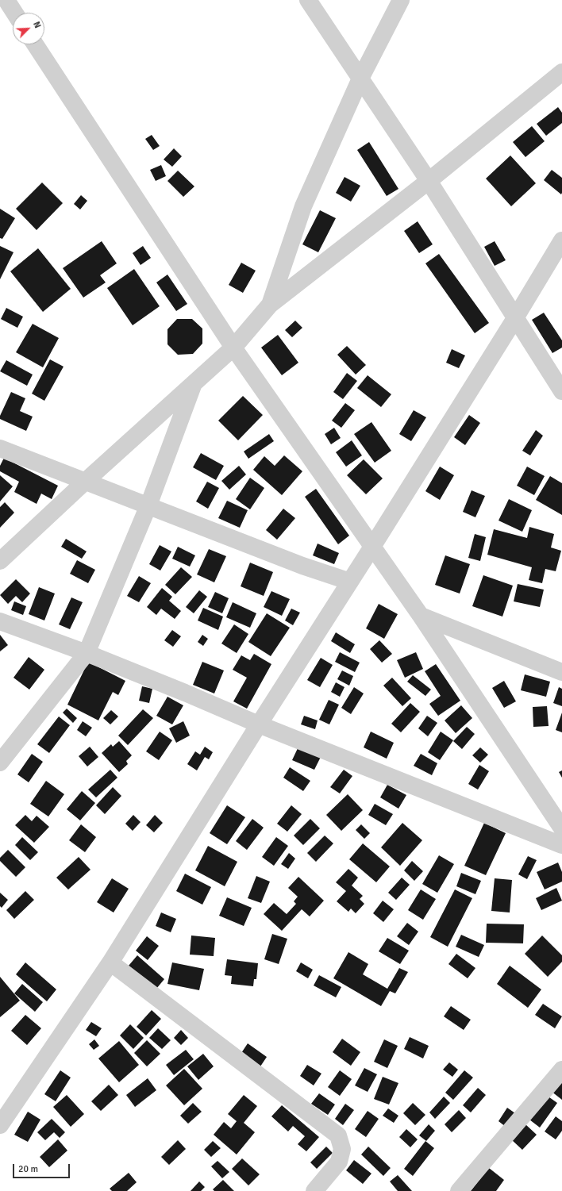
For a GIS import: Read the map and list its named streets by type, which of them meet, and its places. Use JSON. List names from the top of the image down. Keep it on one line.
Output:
{"scale_bar":"20 m","north":"top right"}
